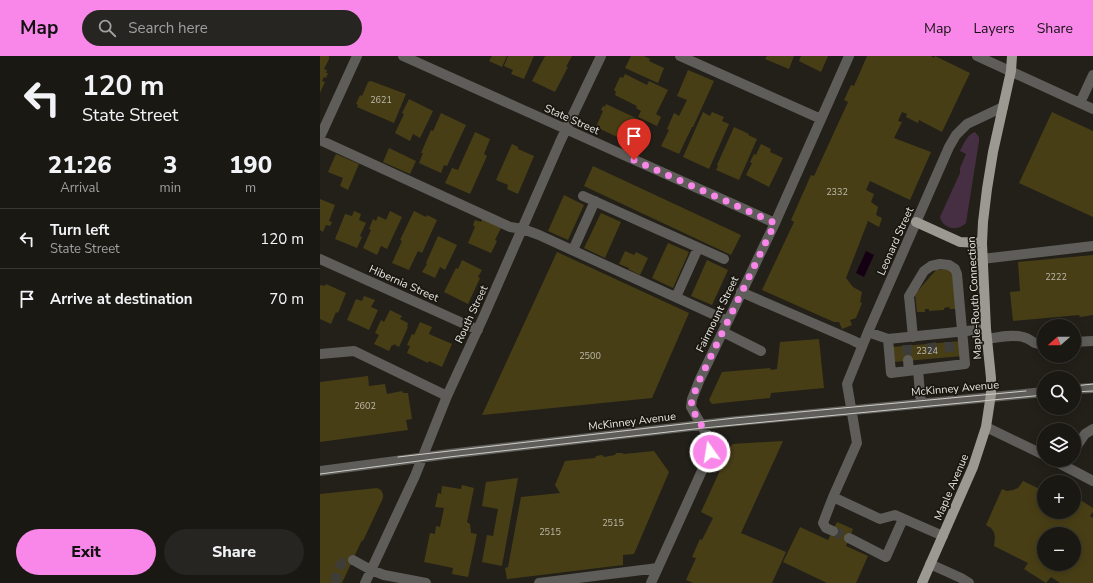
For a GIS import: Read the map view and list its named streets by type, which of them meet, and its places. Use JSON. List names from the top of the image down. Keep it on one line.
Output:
{"streets":{"main road":["Maple-Routh Connection","Maple Avenue"],"street":["State Street","Leonard Street","Hibernia Street","Routh Street","Fairmount Street","McKinney Avenue"]},"crossings":[["State Street","Routh Street"],["State Street","Fairmount Street"],["Leonard Street","Maple-Routh Connection"],["Leonard Street","McKinney Avenue"],["Hibernia Street","Routh Street"],["Maple-Routh Connection","McKinney Avenue"],["Maple-Routh Connection","Maple Avenue"],["Routh Street","McKinney Avenue"],["Fairmount Street","McKinney Avenue"],["McKinney Avenue","Maple Avenue"]],"house_numbers":["2621","2332","2222","2324","2500","2602","2515","2515"],"north":"left","page":{"header":"Map","search":"Search here","nav":["Map","Layers","Share"],"turn":["120 m","State Street"],"eta":["21:26","Arrival","3","min","190","m"],"list":[{"name":"Turn left","note":"State Street","value":"120 m"},{"name":"Arrive at destination","value":"70 m"}],"map_buttons":["+","−"],"buttons":["Exit","Share"]}}
